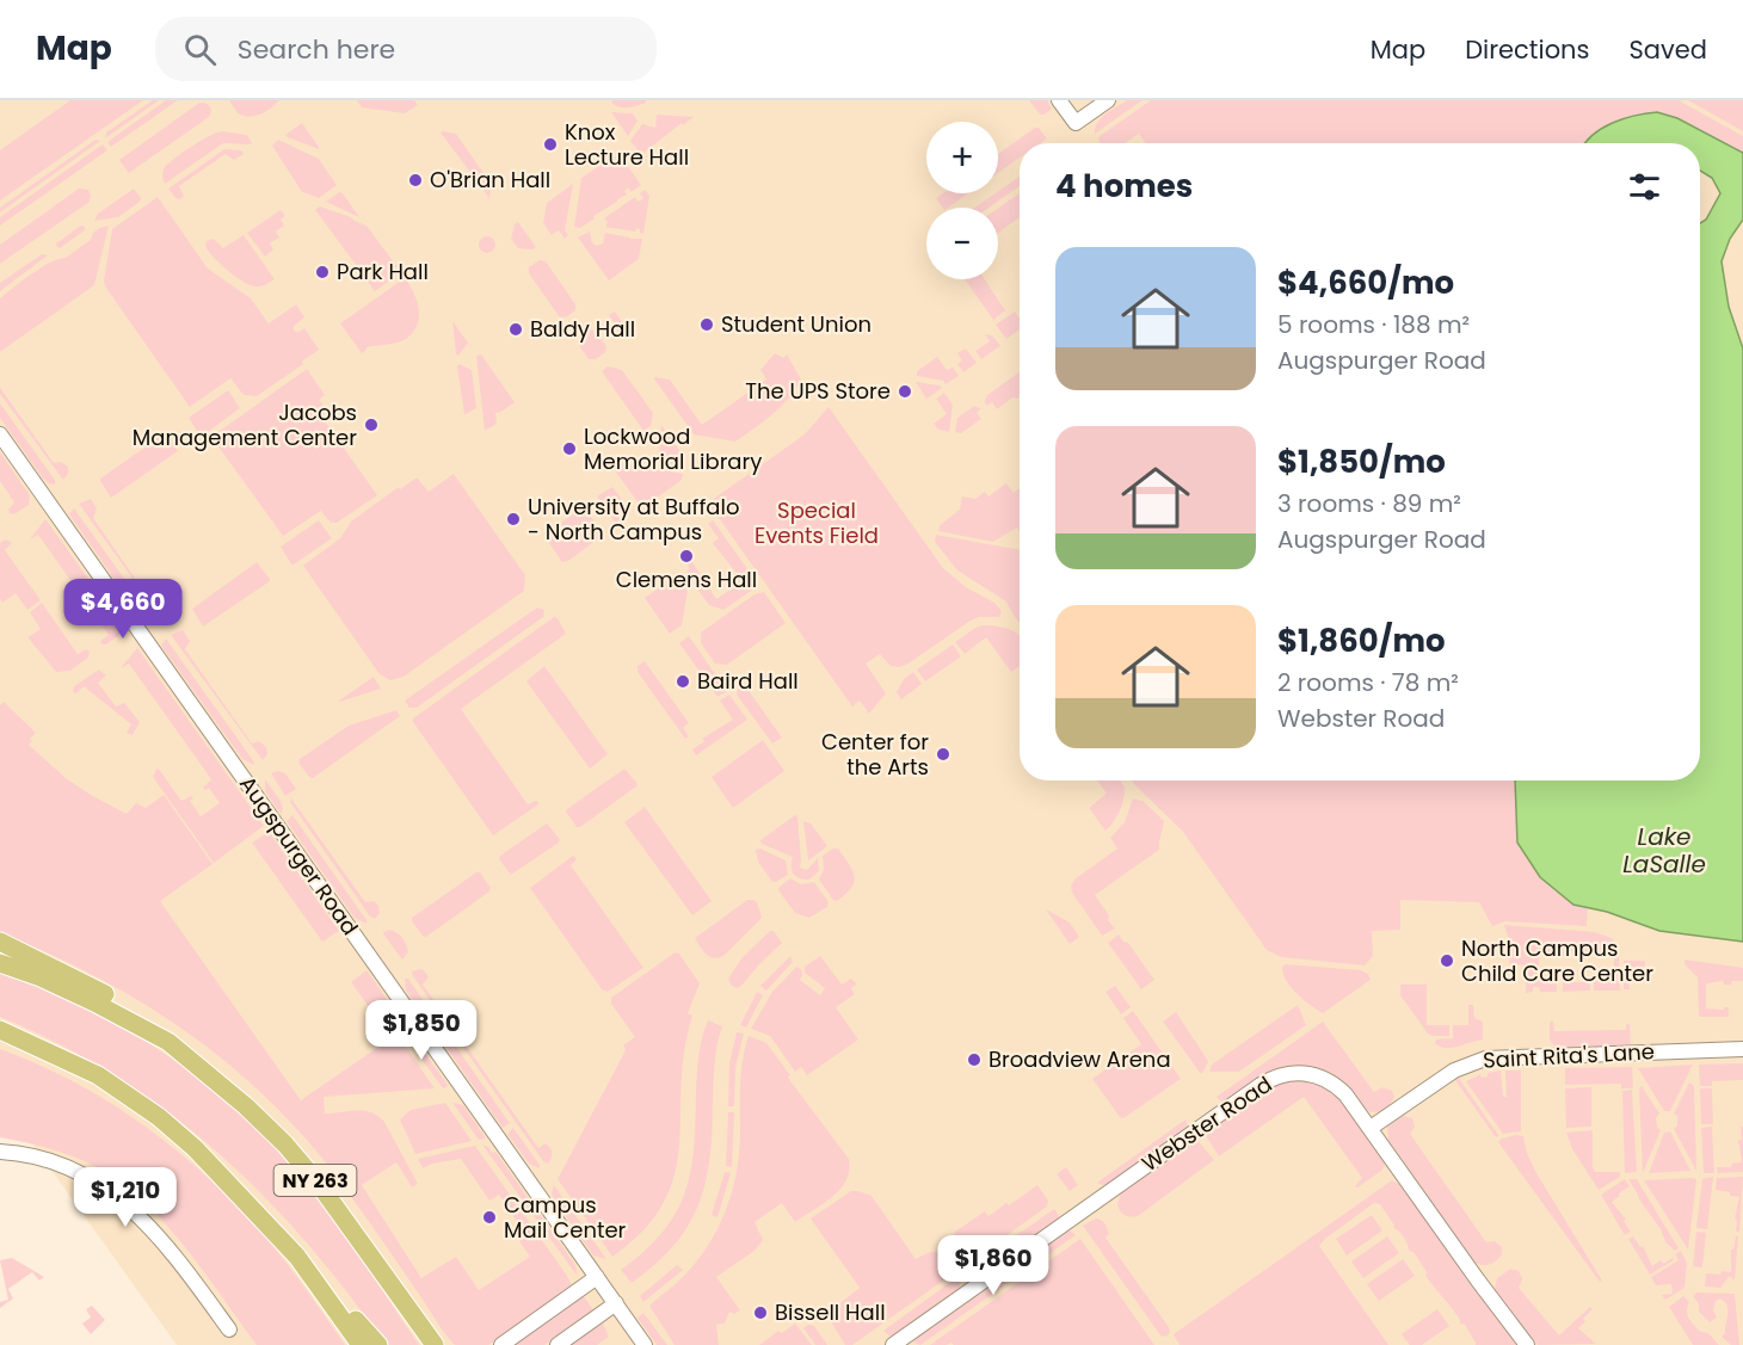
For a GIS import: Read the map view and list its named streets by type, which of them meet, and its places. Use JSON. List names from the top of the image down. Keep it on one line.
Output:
{"streets":{"main road":["NY 263"],"street":["Augspurger Road","Saint Rita's Lane","Webster Road"]},"crossings":[["Saint Rita's Lane","Webster Road"]],"water":["Lake LaSalle"],"parks":["Special Events Field"],"places":["Knox Lecture Hall","O'Brian Hall","Park Hall","Student Union","Baldy Hall","The UPS Store","Jacobs Management Center","Lockwood Memorial Library","University at Buffalo - North Campus","Clemens Hall","Baird Hall","Center for the Arts","North Campus Child Care Center","Broadview Arena","Campus Mail Center","Bissell Hall"],"page":{"header":"Map","search":"Search here","nav":["Map","Directions","Saved"],"map_buttons":["+","−"],"heading":"4 homes","list":[{"name":"$4,660/mo","note":"5 rooms · 188 m² · Augspurger Road"},{"name":"$1,850/mo","note":"3 rooms · 89 m² · Augspurger Road"},{"name":"$1,860/mo","note":"2 rooms · 78 m² · Webster Road"}],"price":["$4,660","$1,850","$1,210","$1,860"]}}
